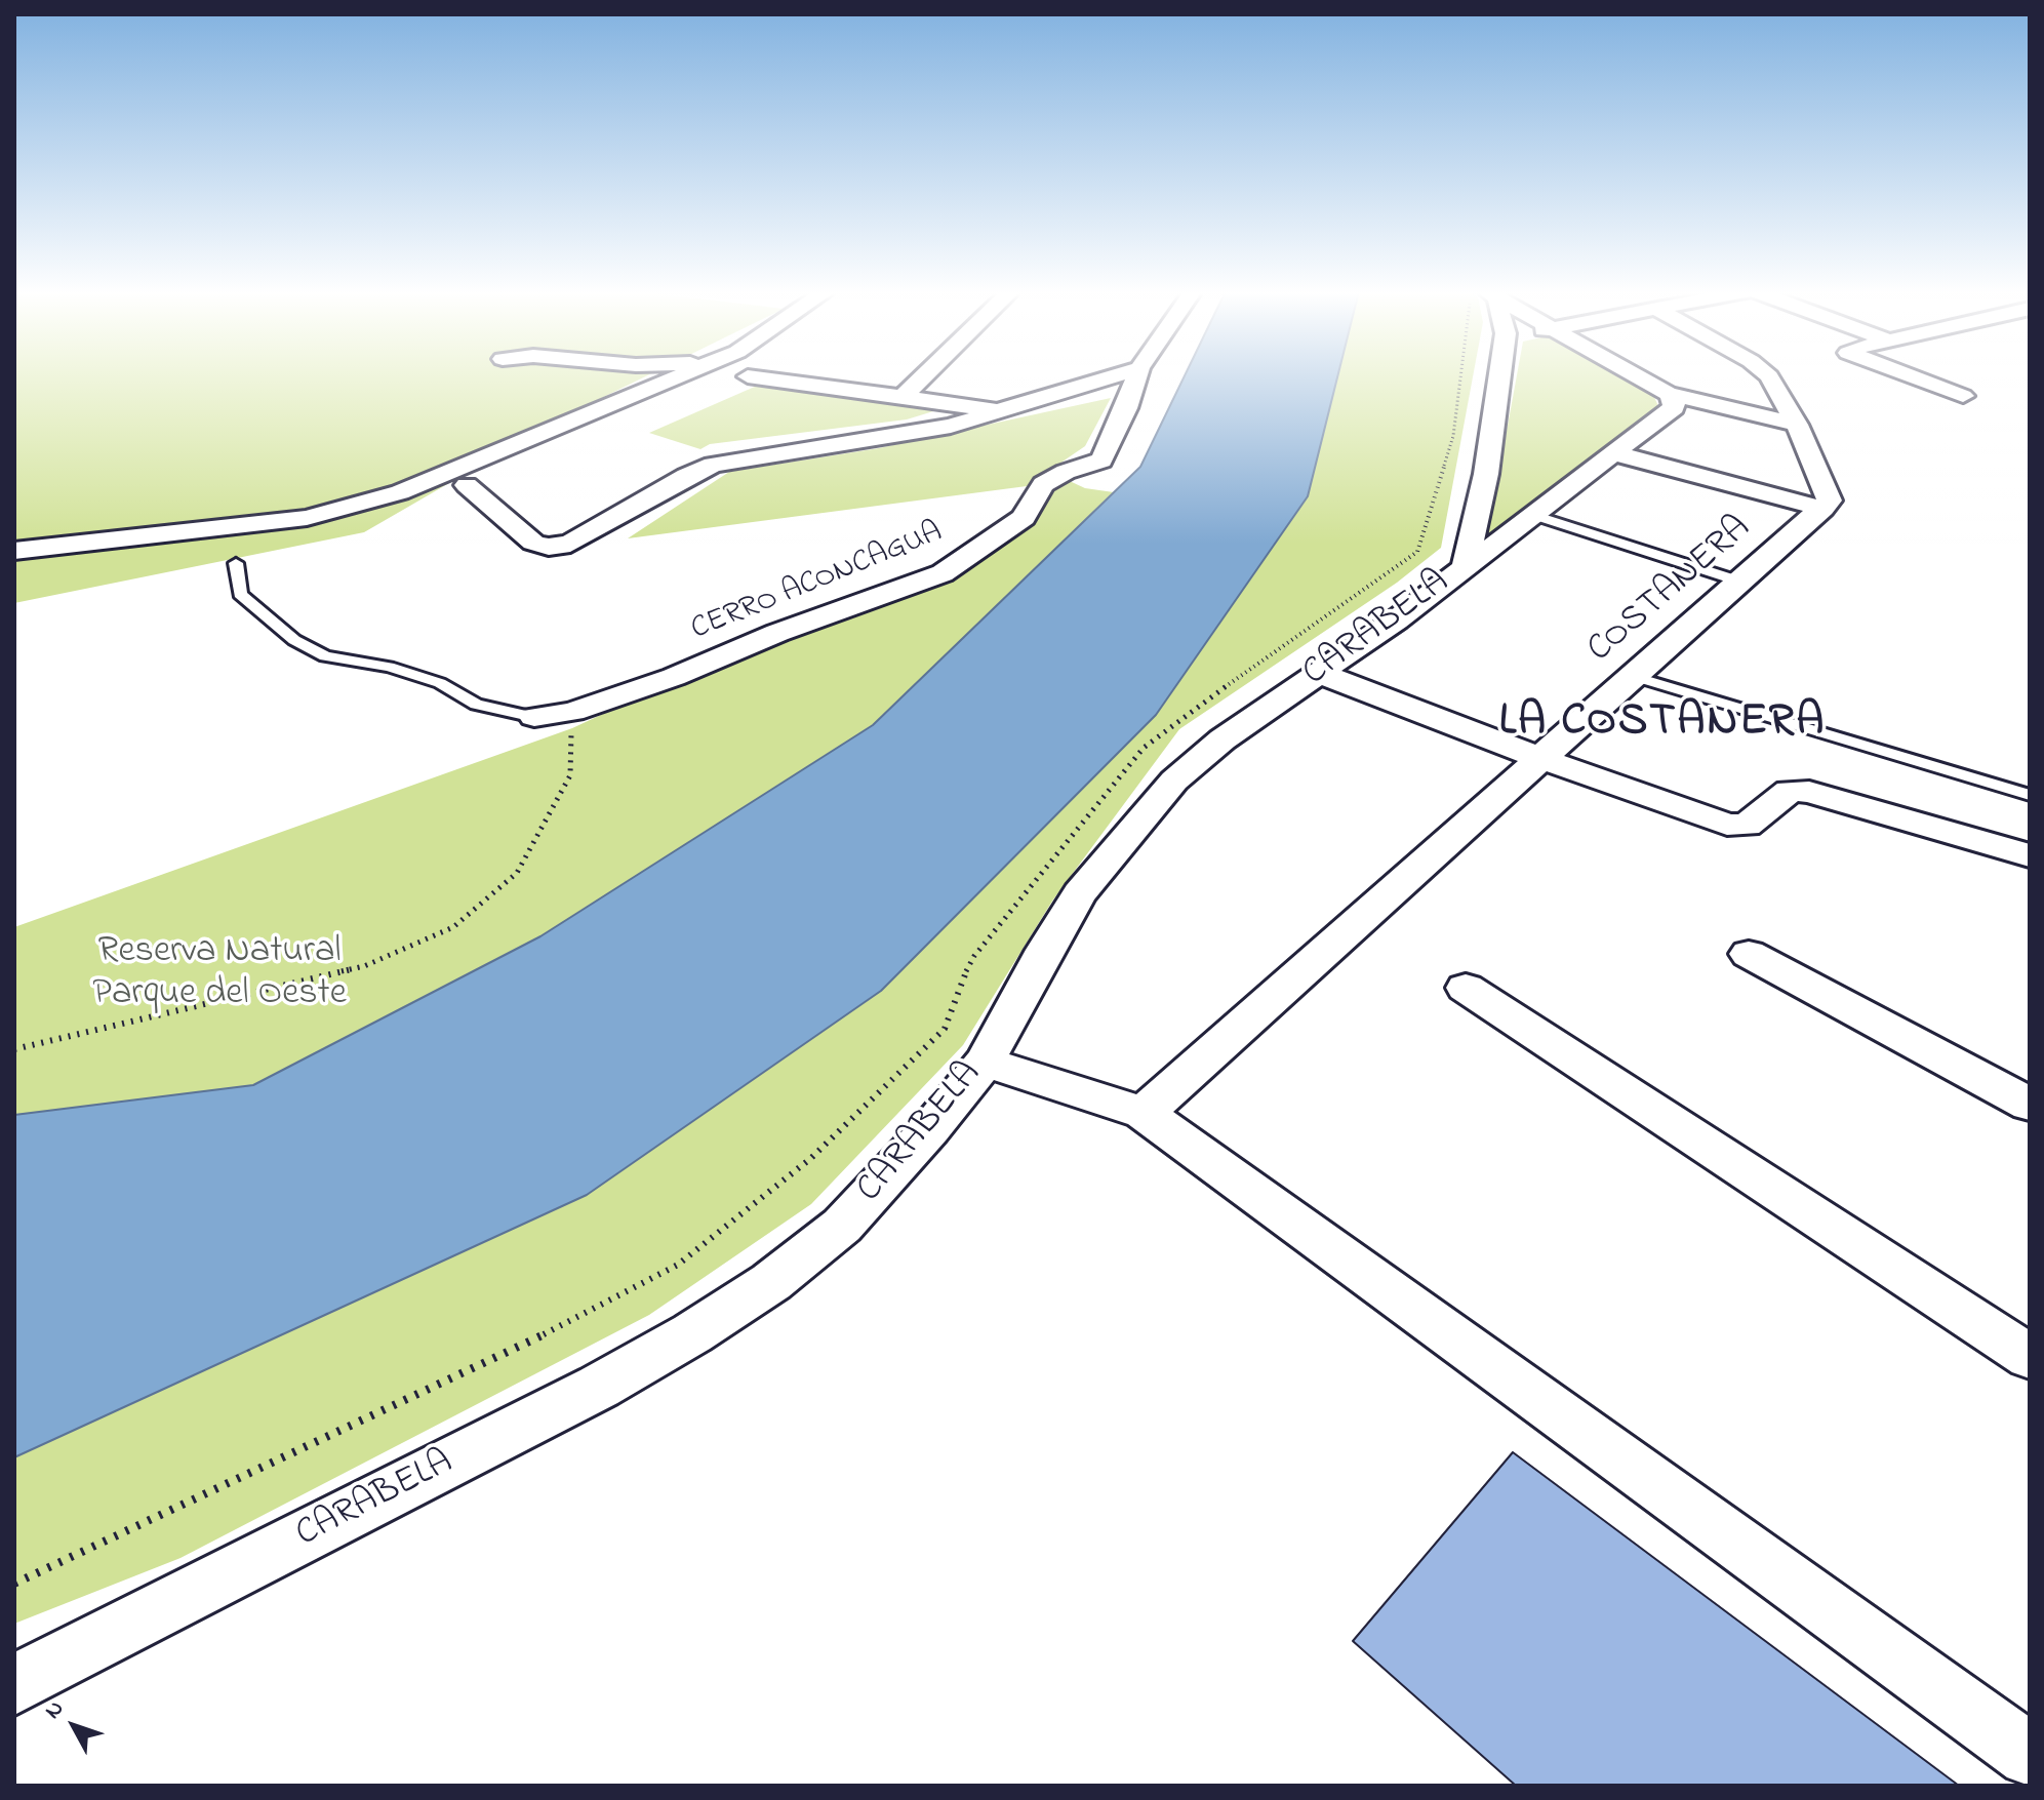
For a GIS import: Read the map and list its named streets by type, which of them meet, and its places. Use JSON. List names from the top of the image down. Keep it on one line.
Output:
{"streets":{"street":["CERRO ACONCAGUA","COSTANERA","CARABELA"]},"districts":["LA COSTANERA"],"parks":["Reserva Natural Parque del Oeste"],"north":"top left"}
